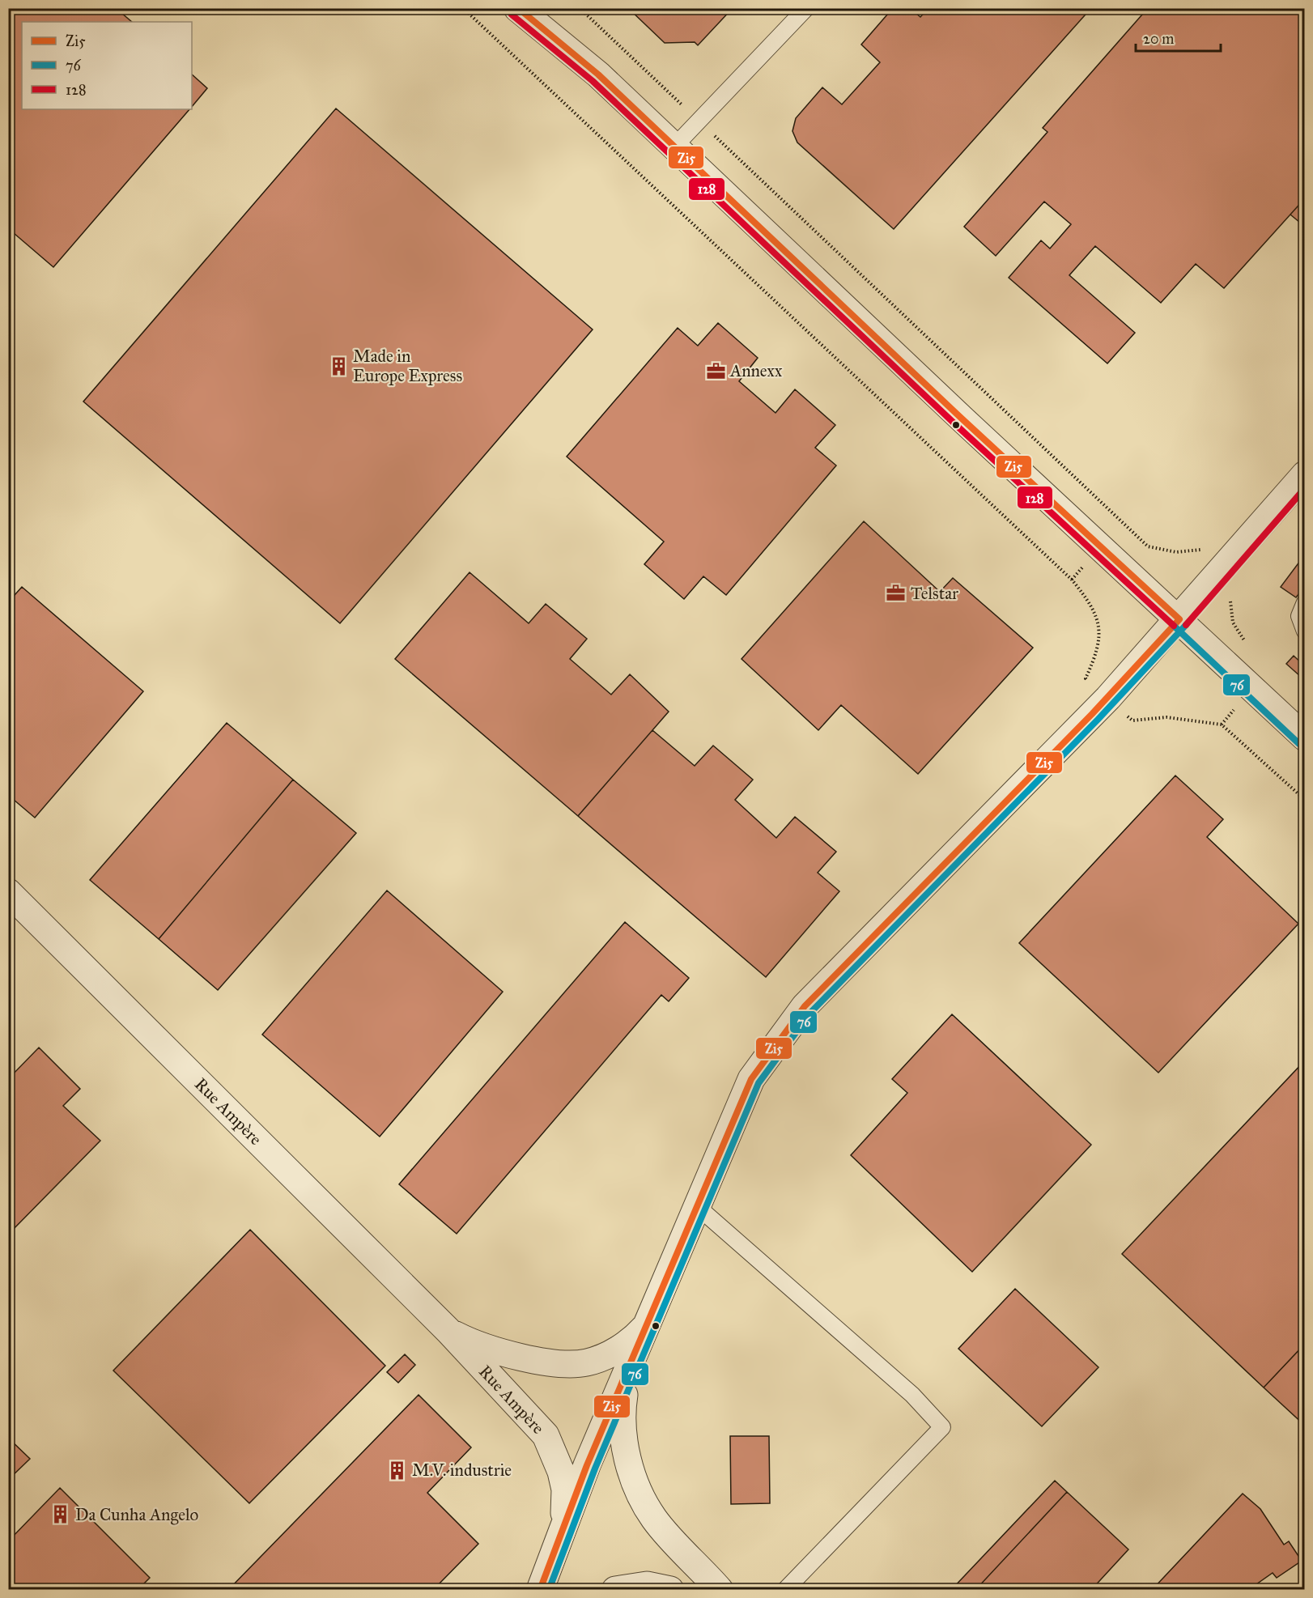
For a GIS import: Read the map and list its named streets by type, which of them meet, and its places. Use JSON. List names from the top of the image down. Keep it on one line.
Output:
{"streets":{"street":["Rue Ampère"]},"places":{"building":["Made in Europe Express","M.V. industrie","Da Cunha Angelo"],"office":["Annexx","Telstar"]},"lines":["transit line Zi5","transit line 128","transit line 76"],"legend":["Zi5","76","128"],"scale_bar":"20 m"}
